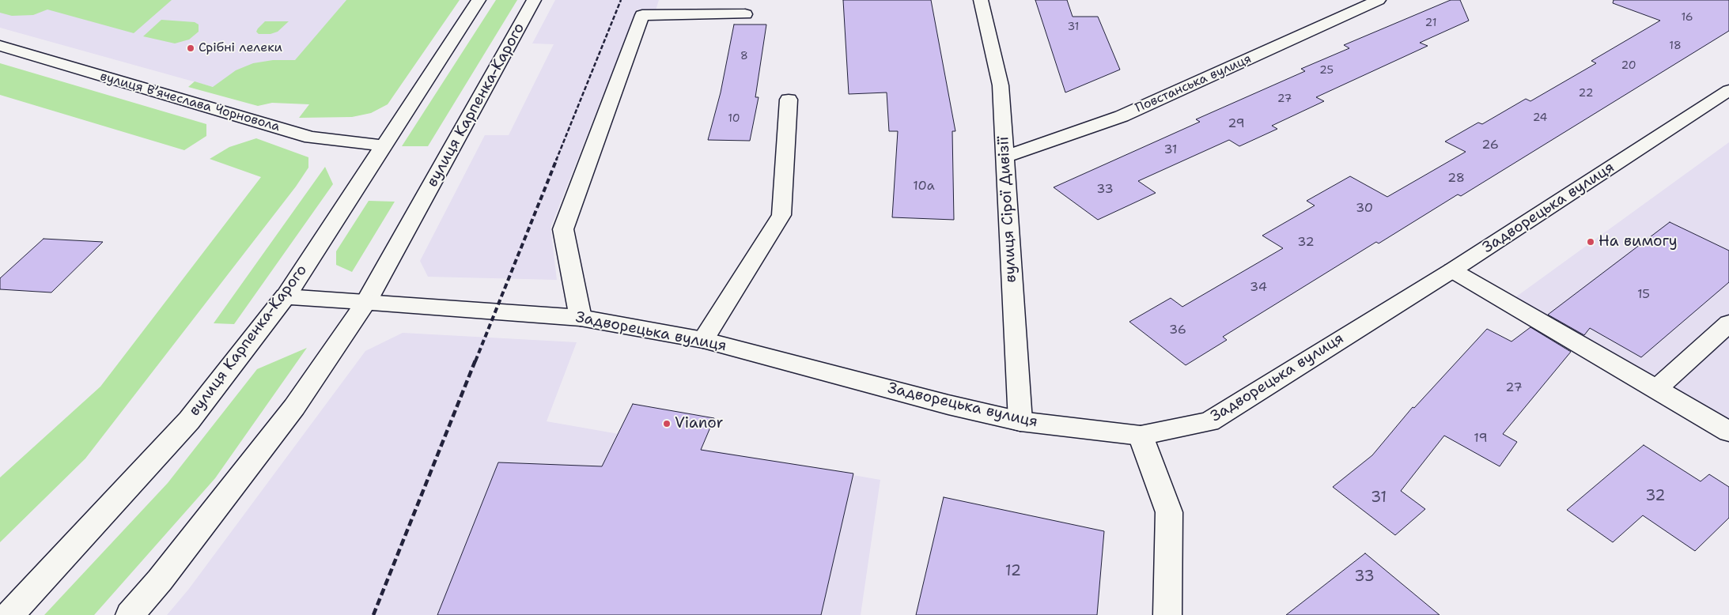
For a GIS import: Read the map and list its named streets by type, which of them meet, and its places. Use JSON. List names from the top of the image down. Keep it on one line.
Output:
{"streets":{"street":["Повстанська вулиця","вулиця Вʼячеслава Чорновола","вулиця Карпенка-Карого","Задворецька вулиця","вулиця Сірої Дивізії"]},"crossings":[["Повстанська вулиця","вулиця Сірої Дивізії"],["вулиця Вʼячеслава Чорновола","вулиця Карпенка-Карого"],["вулиця Карпенка-Карого","Задворецька вулиця"],["Задворецька вулиця","вулиця Сірої Дивізії"]],"places":["Срібні лелеки","На вимогу","Vianor"],"house_numbers":["16","21","31","18","8","20","25","22","27","24","10","29","26","31","28","10а","33","30","32","34","15","36","27","19","32","31","12","33"]}
